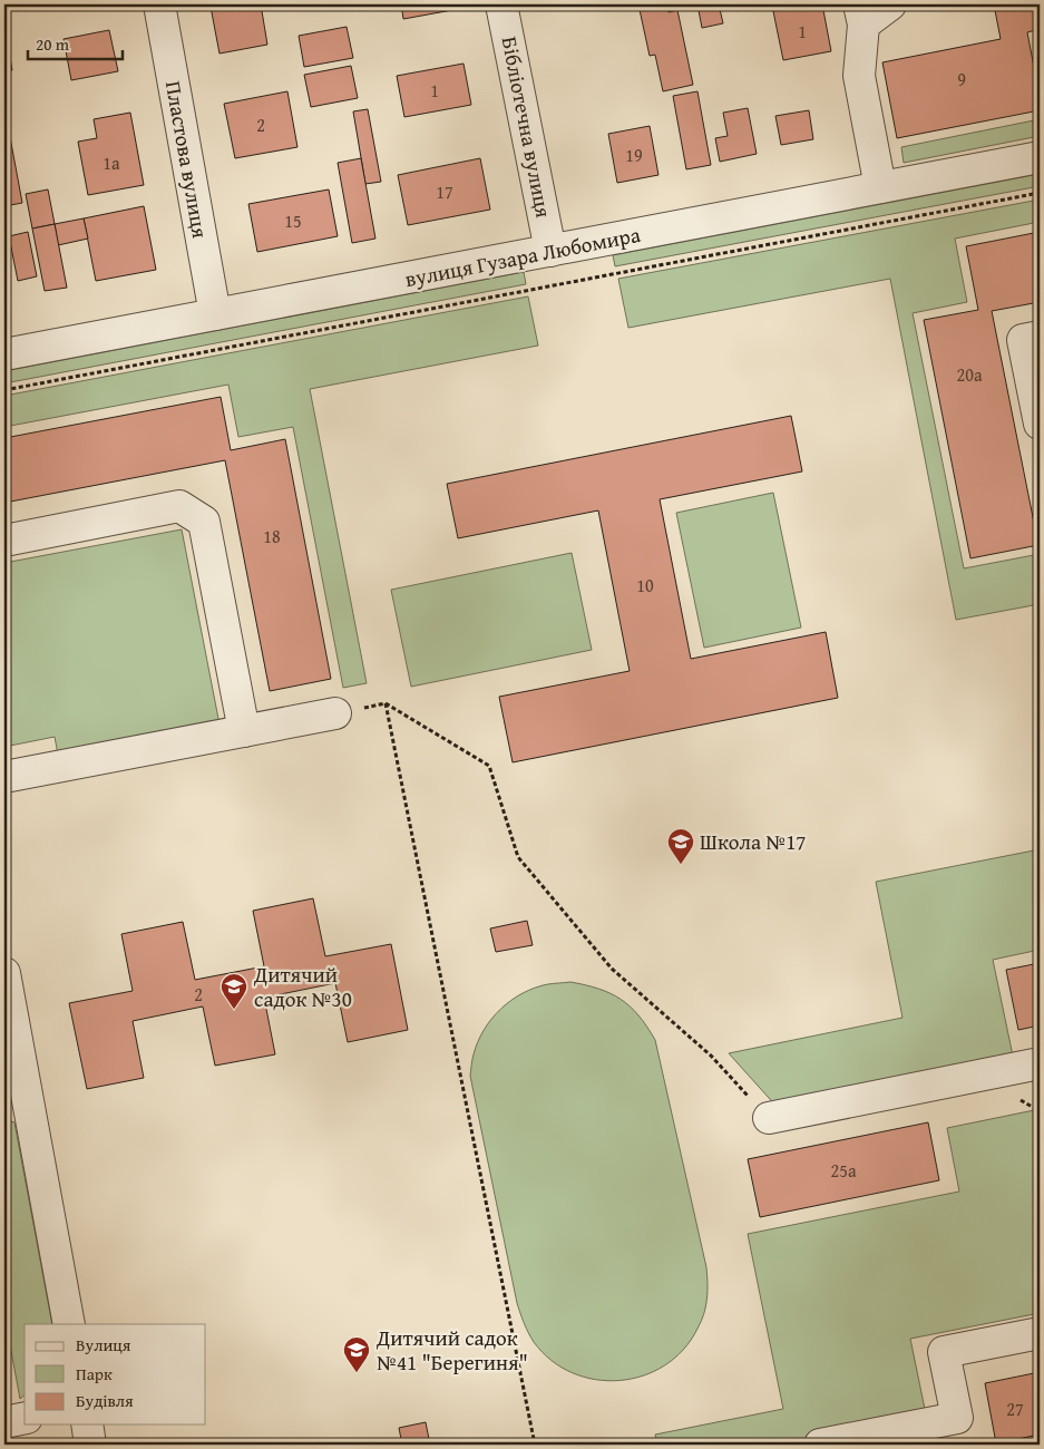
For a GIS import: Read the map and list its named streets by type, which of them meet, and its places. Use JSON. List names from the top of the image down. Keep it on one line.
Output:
{"streets":{"street":["Бібліотечна вулиця","Пластова вулиця","вулиця Гузара Любомира"]},"crossings":[["Бібліотечна вулиця","вулиця Гузара Любомира"],["Пластова вулиця","вулиця Гузара Любомира"]],"places":{"school or university":["Школа №17","Дитячий садок №30","Дитячий садок №41 \"Берегиня\""]},"house_numbers":["1","9","1","2","19","1а","17","15","20а","18","10","2","25а","27"],"legend":["Вулиця","Парк","Будівля"],"scale_bar":"20 m"}
